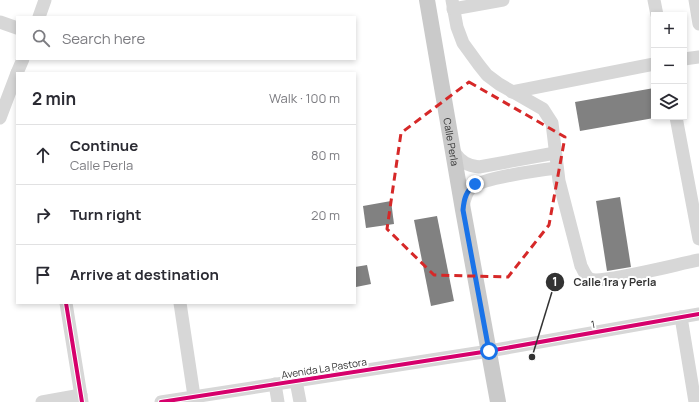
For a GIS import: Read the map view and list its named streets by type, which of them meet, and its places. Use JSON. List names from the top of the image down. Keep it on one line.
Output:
{"streets":{"main road":["Calle Perla"],"street":["1","Avenida La Pastora"]},"crossings":[["Calle Perla","1"],["Calle Perla","Avenida La Pastora"],["1","Avenida La Pastora"]],"places":["Calle 1ra y Perla"],"page":{"map_buttons":["+","−"],"search":"Search here","heading":["2 min","Walk · 100 m"],"list":[["Continue","Calle Perla","80 m"],["Turn right","20 m"],"Arrive at destination"]}}
